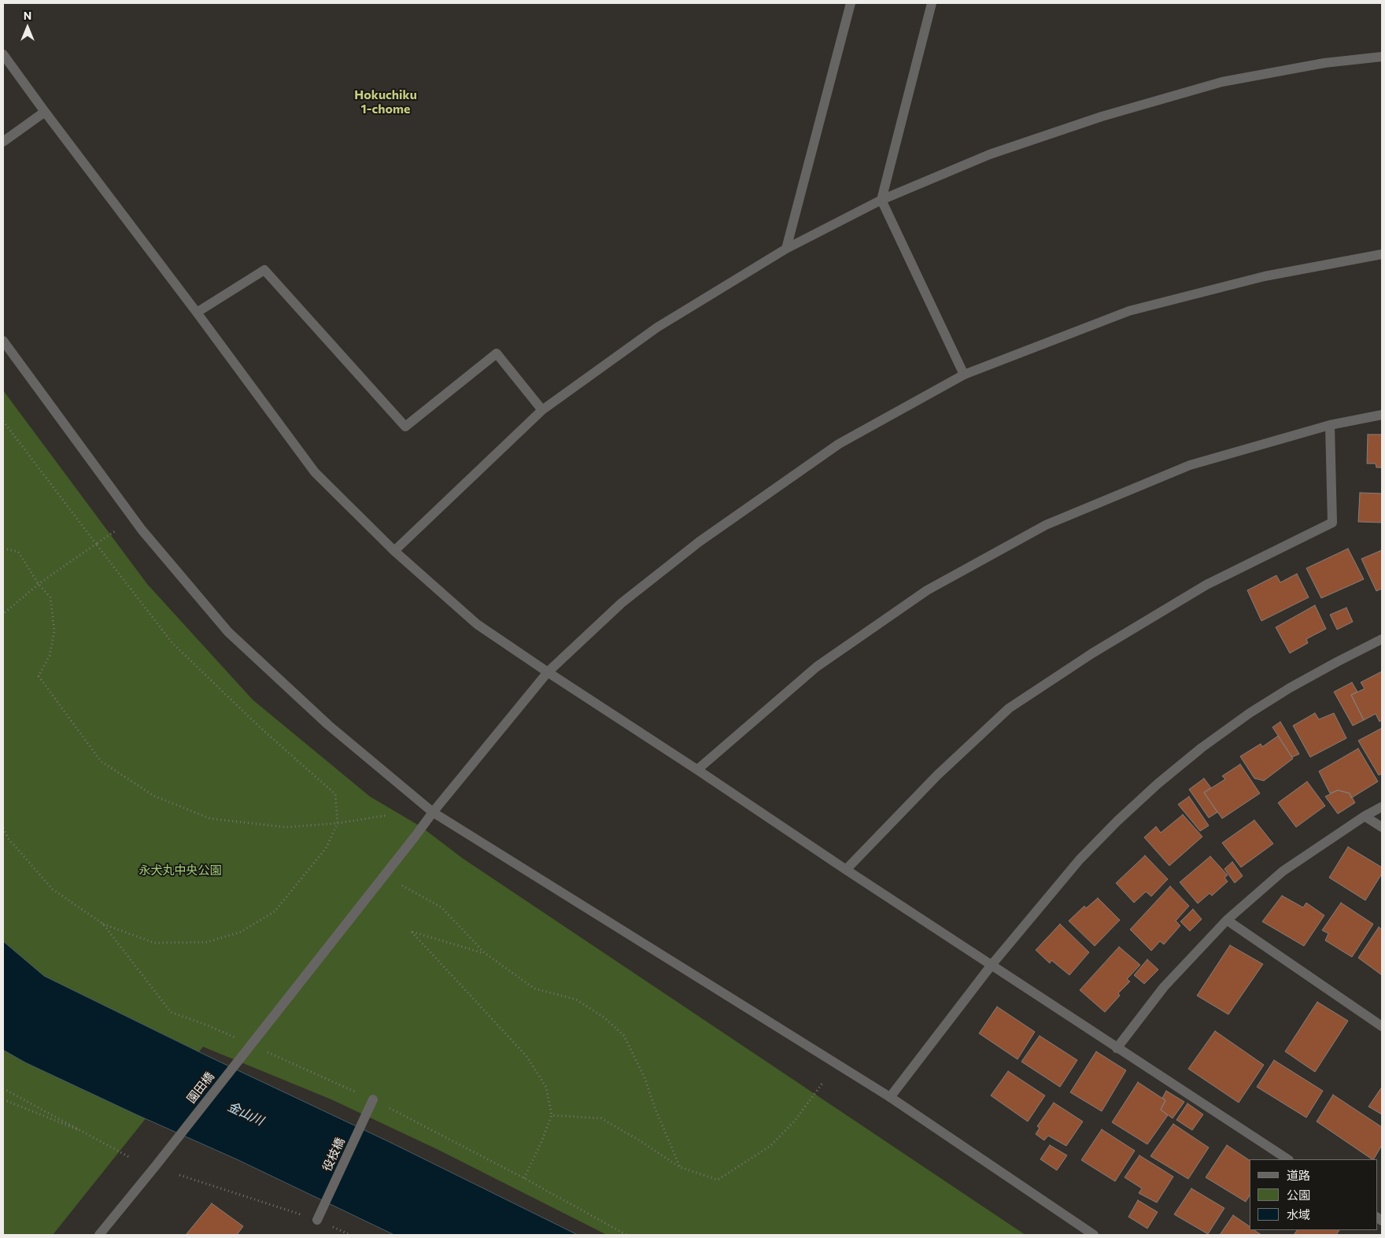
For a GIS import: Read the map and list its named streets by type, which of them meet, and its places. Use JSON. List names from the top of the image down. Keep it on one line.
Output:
{"streets":{"street":["園田橋","役枝橋"]},"districts":["Hokuchiku 1-chome"],"water":["金山川"],"parks":["永犬丸中央公園"],"legend":["道路","公園","水域"],"north":"top"}
